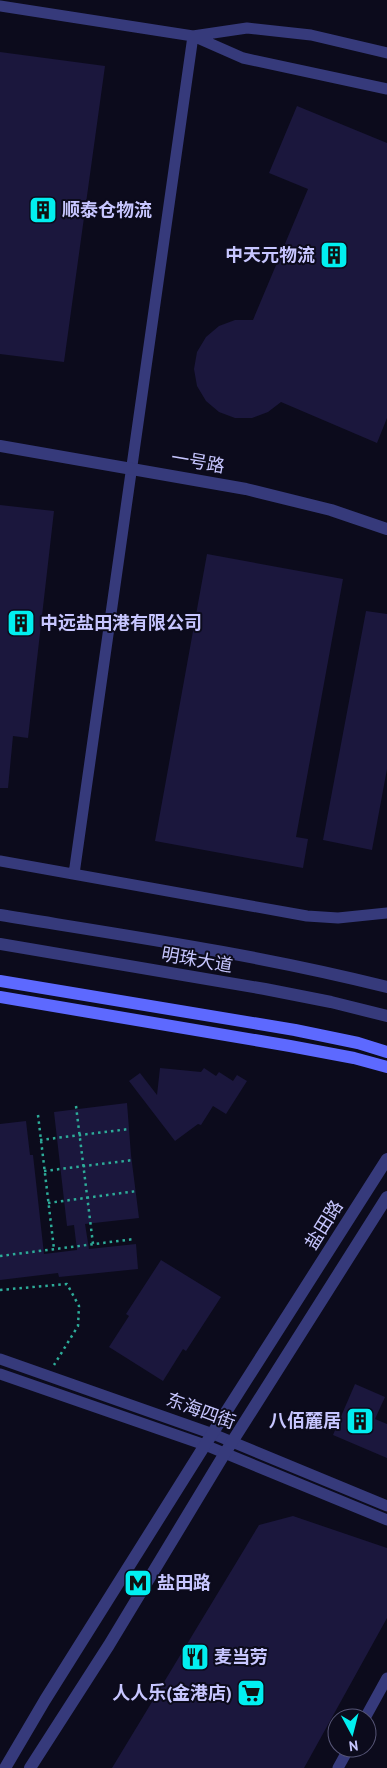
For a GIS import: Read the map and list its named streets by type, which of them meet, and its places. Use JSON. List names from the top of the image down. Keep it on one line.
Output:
{"streets":{"street":["一号路","明珠大道","盐田路","东海四街"]},"crossings":[["盐田路","东海四街"]],"places":{"building":["顺泰仓物流","中天元物流","中远盐田港有限公司","八佰麓居"],"metro station":["盐田路"],"restaurant":["麦当劳"],"supermarket":["人人乐(金港店)"]},"north":"bottom"}
